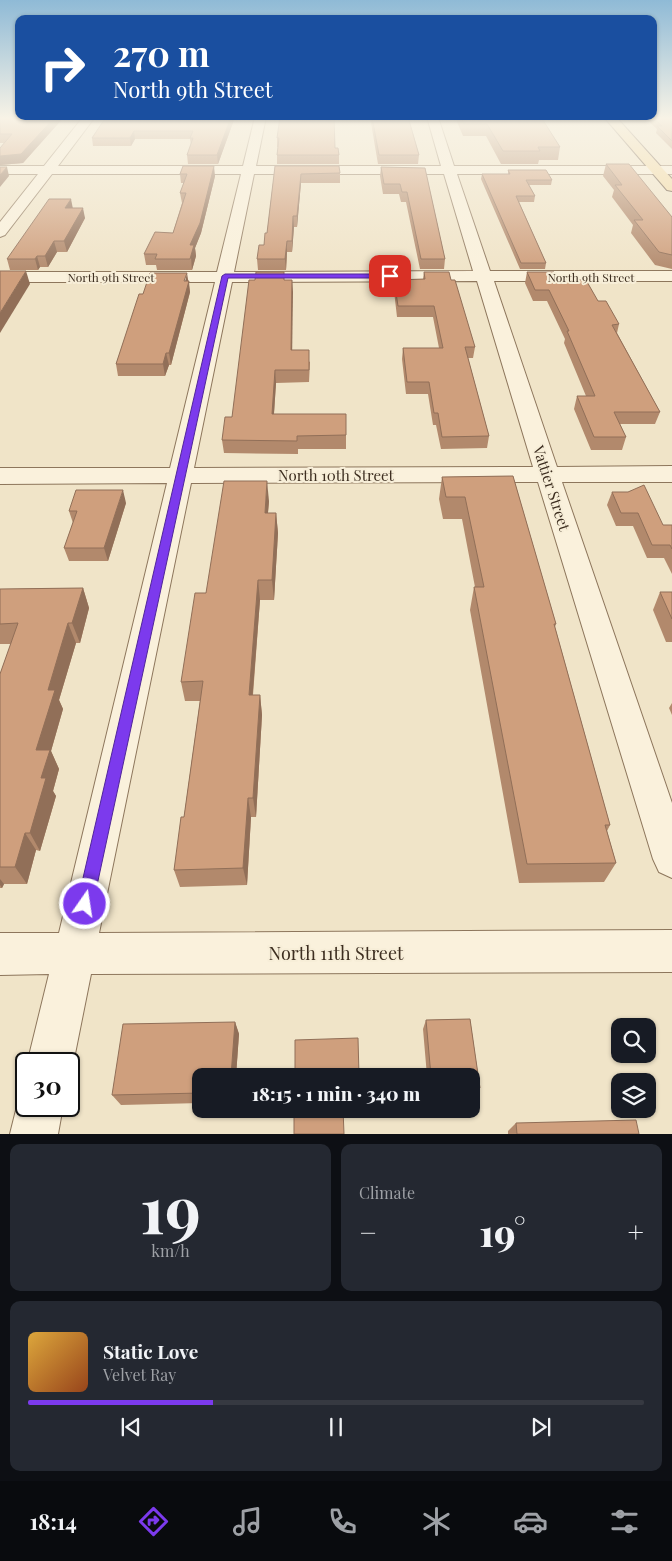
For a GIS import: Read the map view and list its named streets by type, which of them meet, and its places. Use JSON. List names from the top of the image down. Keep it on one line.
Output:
{"streets":{"street":["North 9th Street","North 10th Street","Vattier Street","North 11th Street"]},"crossings":[["North 9th Street","Vattier Street"],["North 10th Street","Vattier Street"]],"page":{"turn":["270 m","North 9th Street"],"limit":"30","trip":"18:15 · 1 min · 340 m","tile":[["19","km/h"],"Climate"],"heat":["−","19°","+"],"song":["Static Love","Velvet Ray"],"tabs":"18:14"}}
